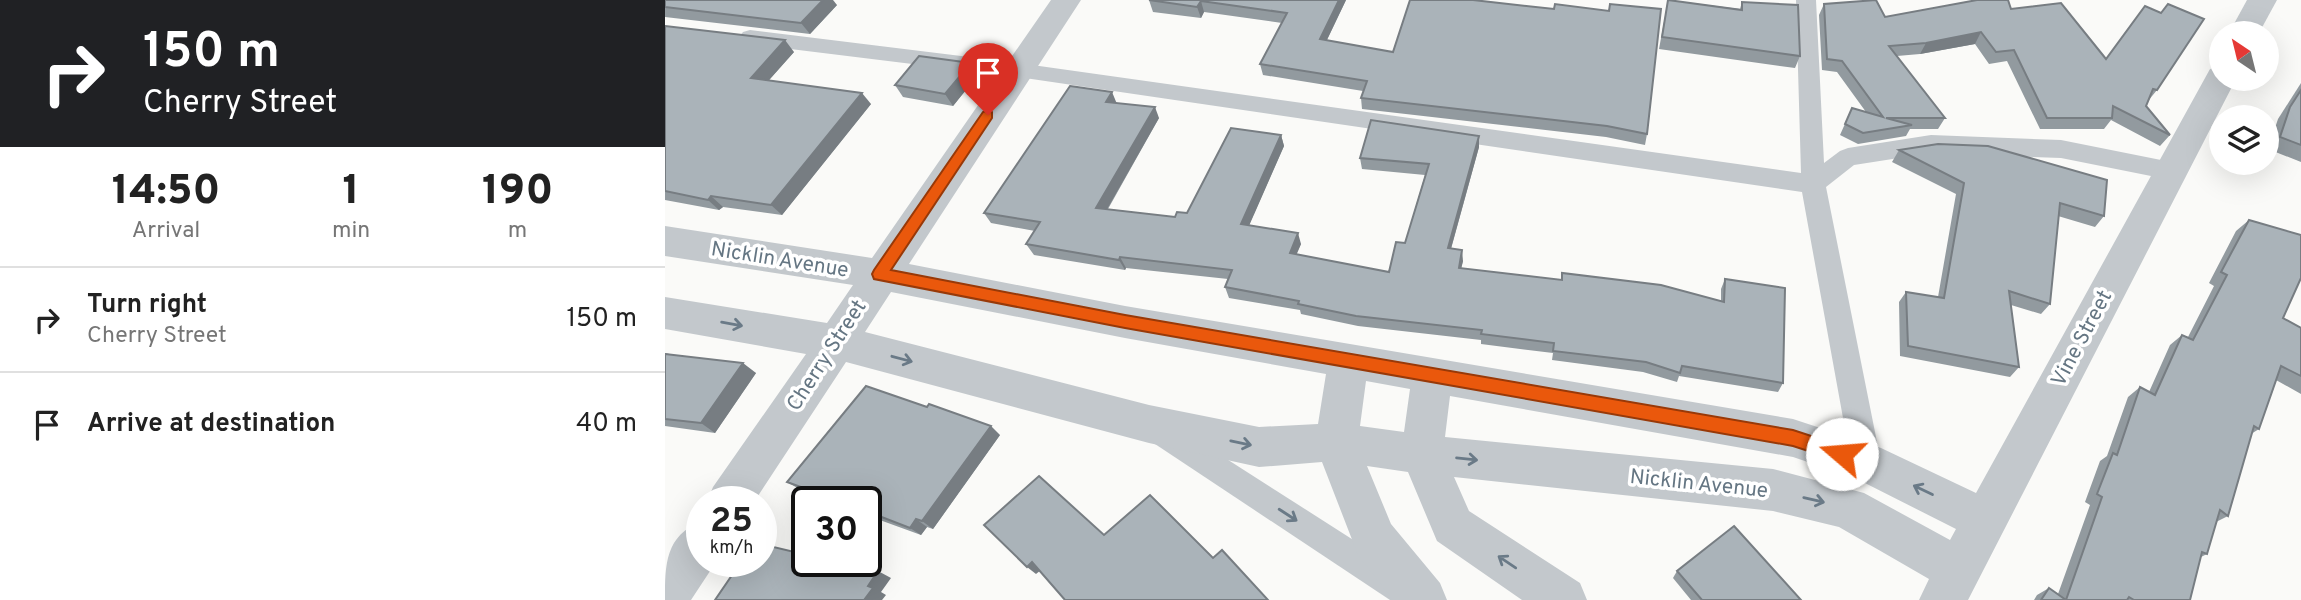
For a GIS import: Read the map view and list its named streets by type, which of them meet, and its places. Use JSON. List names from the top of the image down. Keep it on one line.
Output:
{"streets":{"street":["Nicklin Avenue","Vine Street","Cherry Street"]},"crossings":[["Nicklin Avenue","Vine Street"],["Nicklin Avenue","Cherry Street"]],"north":"top left","page":{"turn":["150 m","Cherry Street"],"eta":["14:50","Arrival","1","min","190","m"],"list":[{"name":"Turn right","note":"Cherry Street","value":"150 m"},{"name":"Arrive at destination","value":"40 m"}],"speed":"25 km/h","limit":"30"}}
